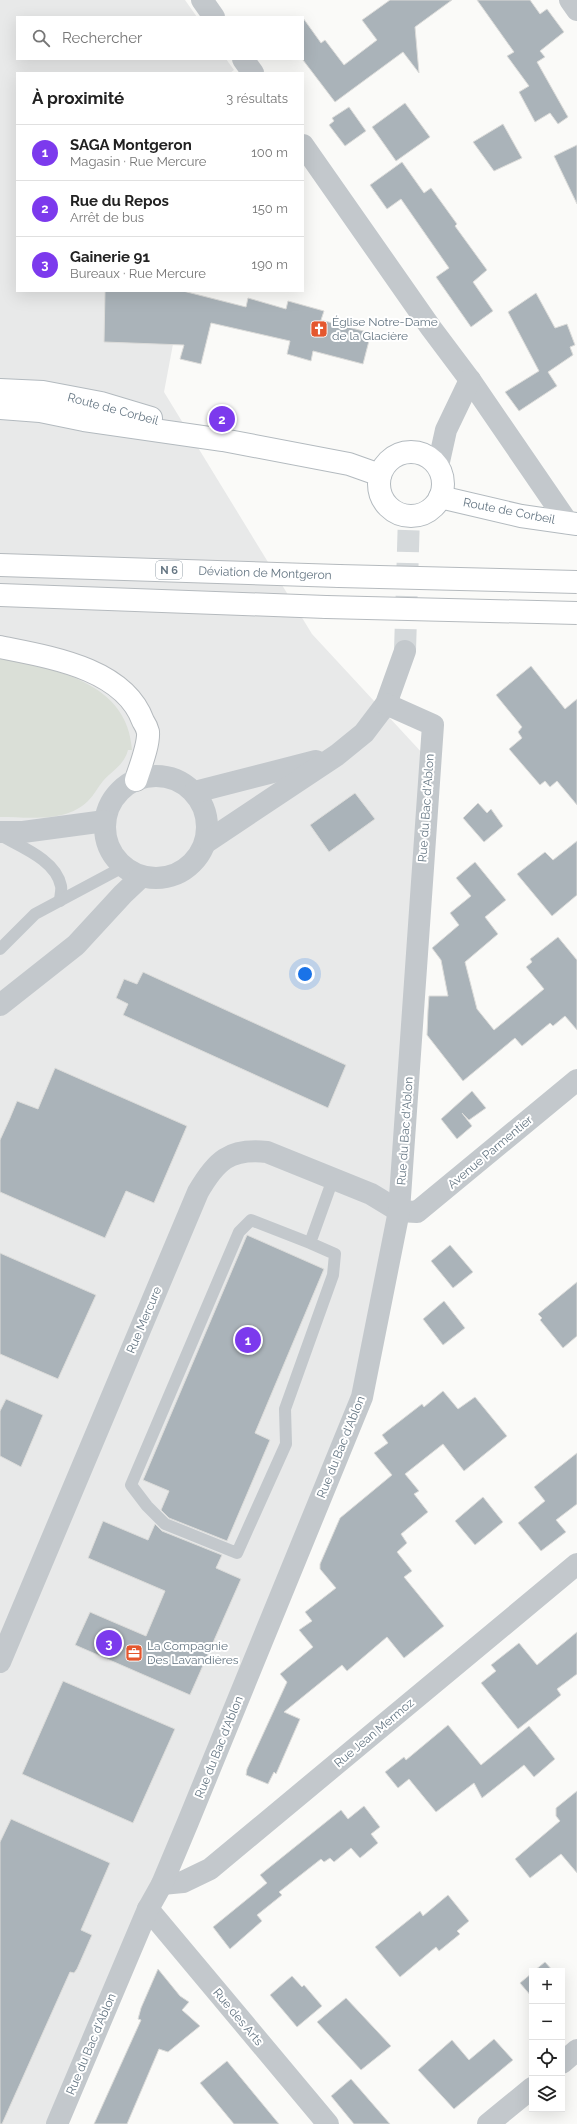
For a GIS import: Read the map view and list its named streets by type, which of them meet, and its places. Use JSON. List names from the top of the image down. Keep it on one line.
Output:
{"streets":{"main road":["Route de Corbeil","N 6","Déviation de Montgeron"],"street":["Rue du Bac d'Ablon","Avenue Parmentier","Rue Mercure","Rue Jean Mermoz","Rue des Arts"]},"crossings":[["Rue du Bac d'Ablon","Avenue Parmentier"],["Rue du Bac d'Ablon","Rue Mercure"],["Rue du Bac d'Ablon","Rue Jean Mermoz"],["Rue du Bac d'Ablon","Rue des Arts"],["Avenue Parmentier","Rue Mercure"]],"places":{"church":["Église Notre-Dame de la Glacière"],"office":["La Compagnie Des Lavandières"]},"page":{"search":"Rechercher","heading":["À proximité","3 résultats"],"list":[{"mark":"1","name":"SAGA Montgeron","note":"Magasin · Rue Mercure","value":"100 m"},{"mark":"2","name":"Rue du Repos","note":"Arrêt de bus","value":"150 m"},{"mark":"3","name":"Gainerie 91","note":"Bureaux · Rue Mercure","value":"190 m"}],"pins":["2","1","3"],"map_buttons":["+","−"]}}
